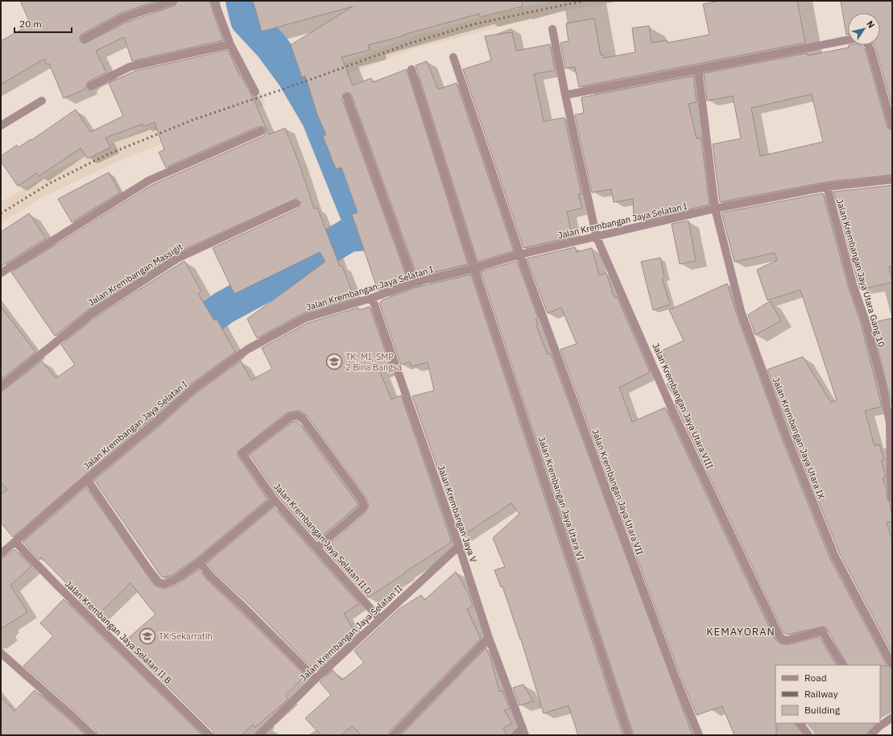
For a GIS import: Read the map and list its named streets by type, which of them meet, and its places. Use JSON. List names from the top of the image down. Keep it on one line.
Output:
{"streets":{"street":["Jalan Krembangan Jaya Selatan I","Jalan Krembangan Jaya Utara Gang 10","Jalan Krembangan Massigit","Jalan Krembangan Jaya Utara VIII","Jalan Krembangan Jaya Utara IX","Jalan Krembangan Jaya Utara VII","Jalan Krembangan Jaya Utara VI","Jalan Krembangan Jaya V","Jalan Krembangan Jaya Selatan II D","Jalan Krembangan Jaya Selatan II B","Jalan Krembangan Jaya Selatan II"]},"crossings":[["Jalan Krembangan Jaya Selatan I","Jalan Krembangan Jaya Utara Gang 10"],["Jalan Krembangan Jaya Selatan I","Jalan Krembangan Jaya Utara VIII"],["Jalan Krembangan Jaya Selatan I","Jalan Krembangan Jaya Utara IX"],["Jalan Krembangan Jaya Selatan I","Jalan Krembangan Jaya Utara VII"],["Jalan Krembangan Jaya Selatan I","Jalan Krembangan Jaya Utara VI"],["Jalan Krembangan Jaya Selatan I","Jalan Krembangan Jaya V"],["Jalan Krembangan Jaya Selatan I","Jalan Krembangan Jaya Selatan II B"],["Jalan Krembangan Jaya V","Jalan Krembangan Jaya Selatan II"],["Jalan Krembangan Jaya Selatan II D","Jalan Krembangan Jaya Selatan II"]],"districts":["KEMAYORAN"],"places":{"school or university":["TK, MI, SMP 2 Bina Bangsa","TK Sekarratih"]},"legend":["Road","Railway","Building"],"scale_bar":"20 m","north":"top right"}
